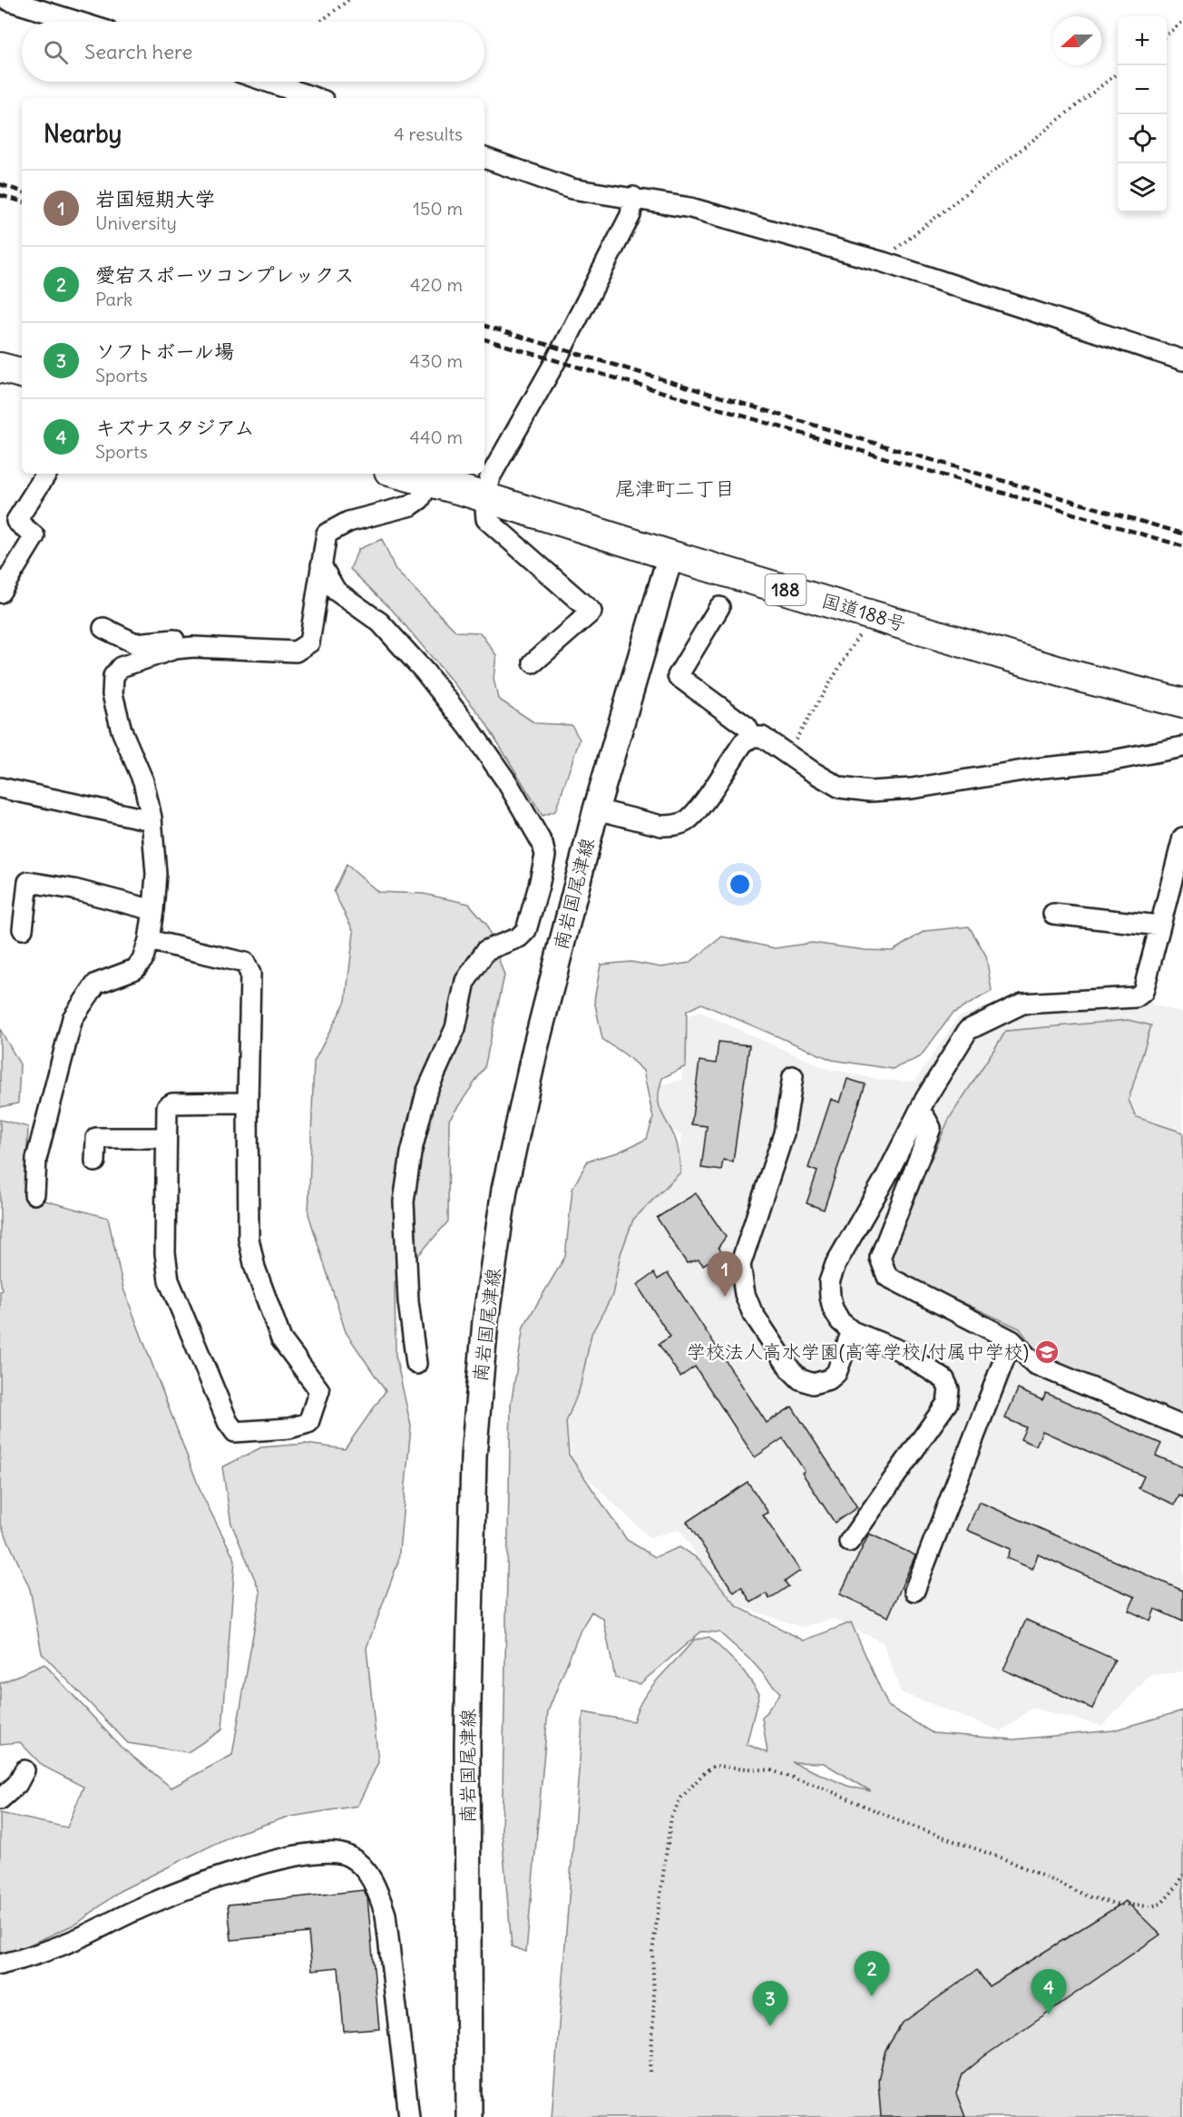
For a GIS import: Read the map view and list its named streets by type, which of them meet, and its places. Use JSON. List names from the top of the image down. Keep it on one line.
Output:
{"streets":{"highway":["188","国道188号"],"main road":["南岩国尾津線"]},"crossings":[["国道188号","南岩国尾津線"]],"districts":["尾津町二丁目"],"places":{"school or university":["学校法人高水学園(高等学校/付属中学校)"]},"north":"left","page":{"map_buttons":["+","−"],"search":"Search here","heading":["Nearby","4 results"],"list":[{"mark":"1","name":"岩国短期大学","note":"University","value":"150 m"},{"mark":"2","name":"愛宕スポーツコンプレックス","note":"Park","value":"420 m"},{"mark":"3","name":"ソフトボール場","note":"Sports","value":"430 m"},{"mark":"4","name":"キズナスタジアム","note":"Sports","value":"440 m"}],"pins":["1","2","4","3"]}}
